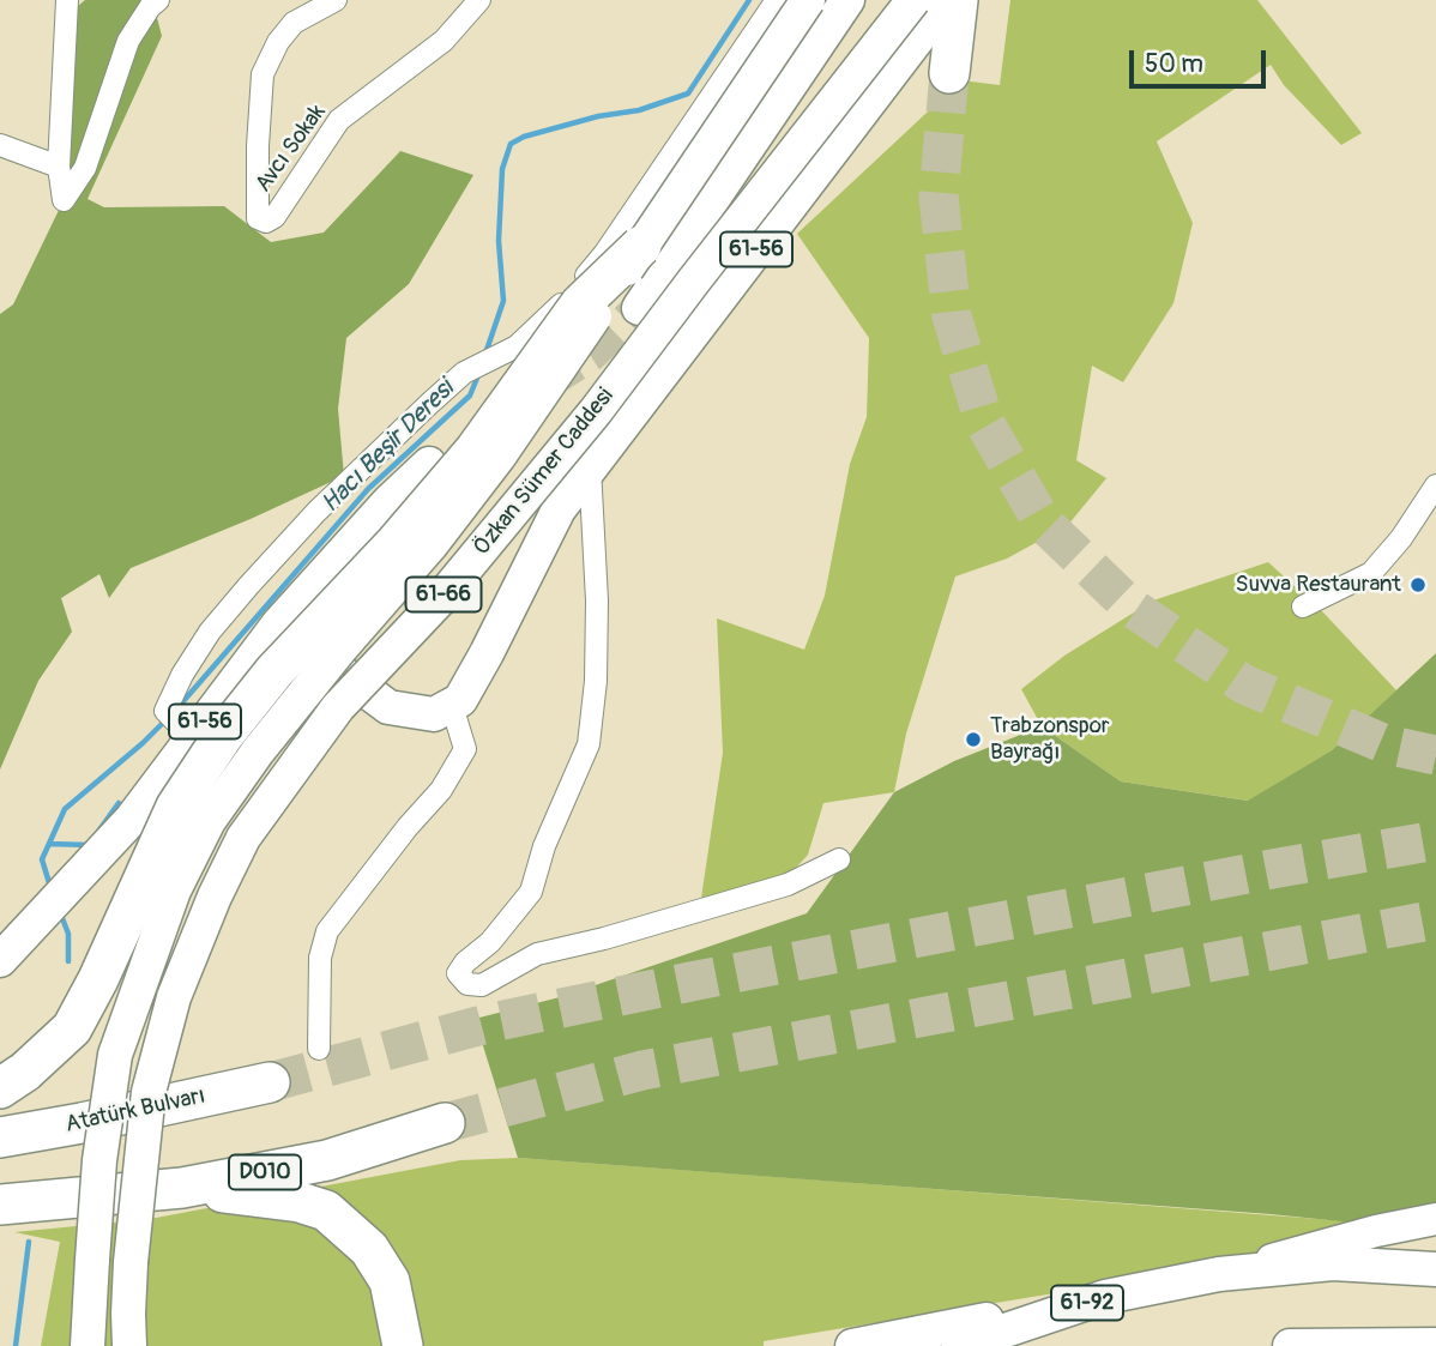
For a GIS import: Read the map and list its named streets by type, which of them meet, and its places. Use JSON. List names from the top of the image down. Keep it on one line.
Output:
{"streets":{"highway":["Atatürk Bulvarı","D010"],"main road":["61-56","Özkan Sümer Caddesi","61-66","61-92"],"street":["Avcı Sokak"]},"water":["Hacı Beşir Deresi"],"places":["Suvva Restaurant","Trabzonspor Bayrağı"],"scale_bar":"50 m"}
